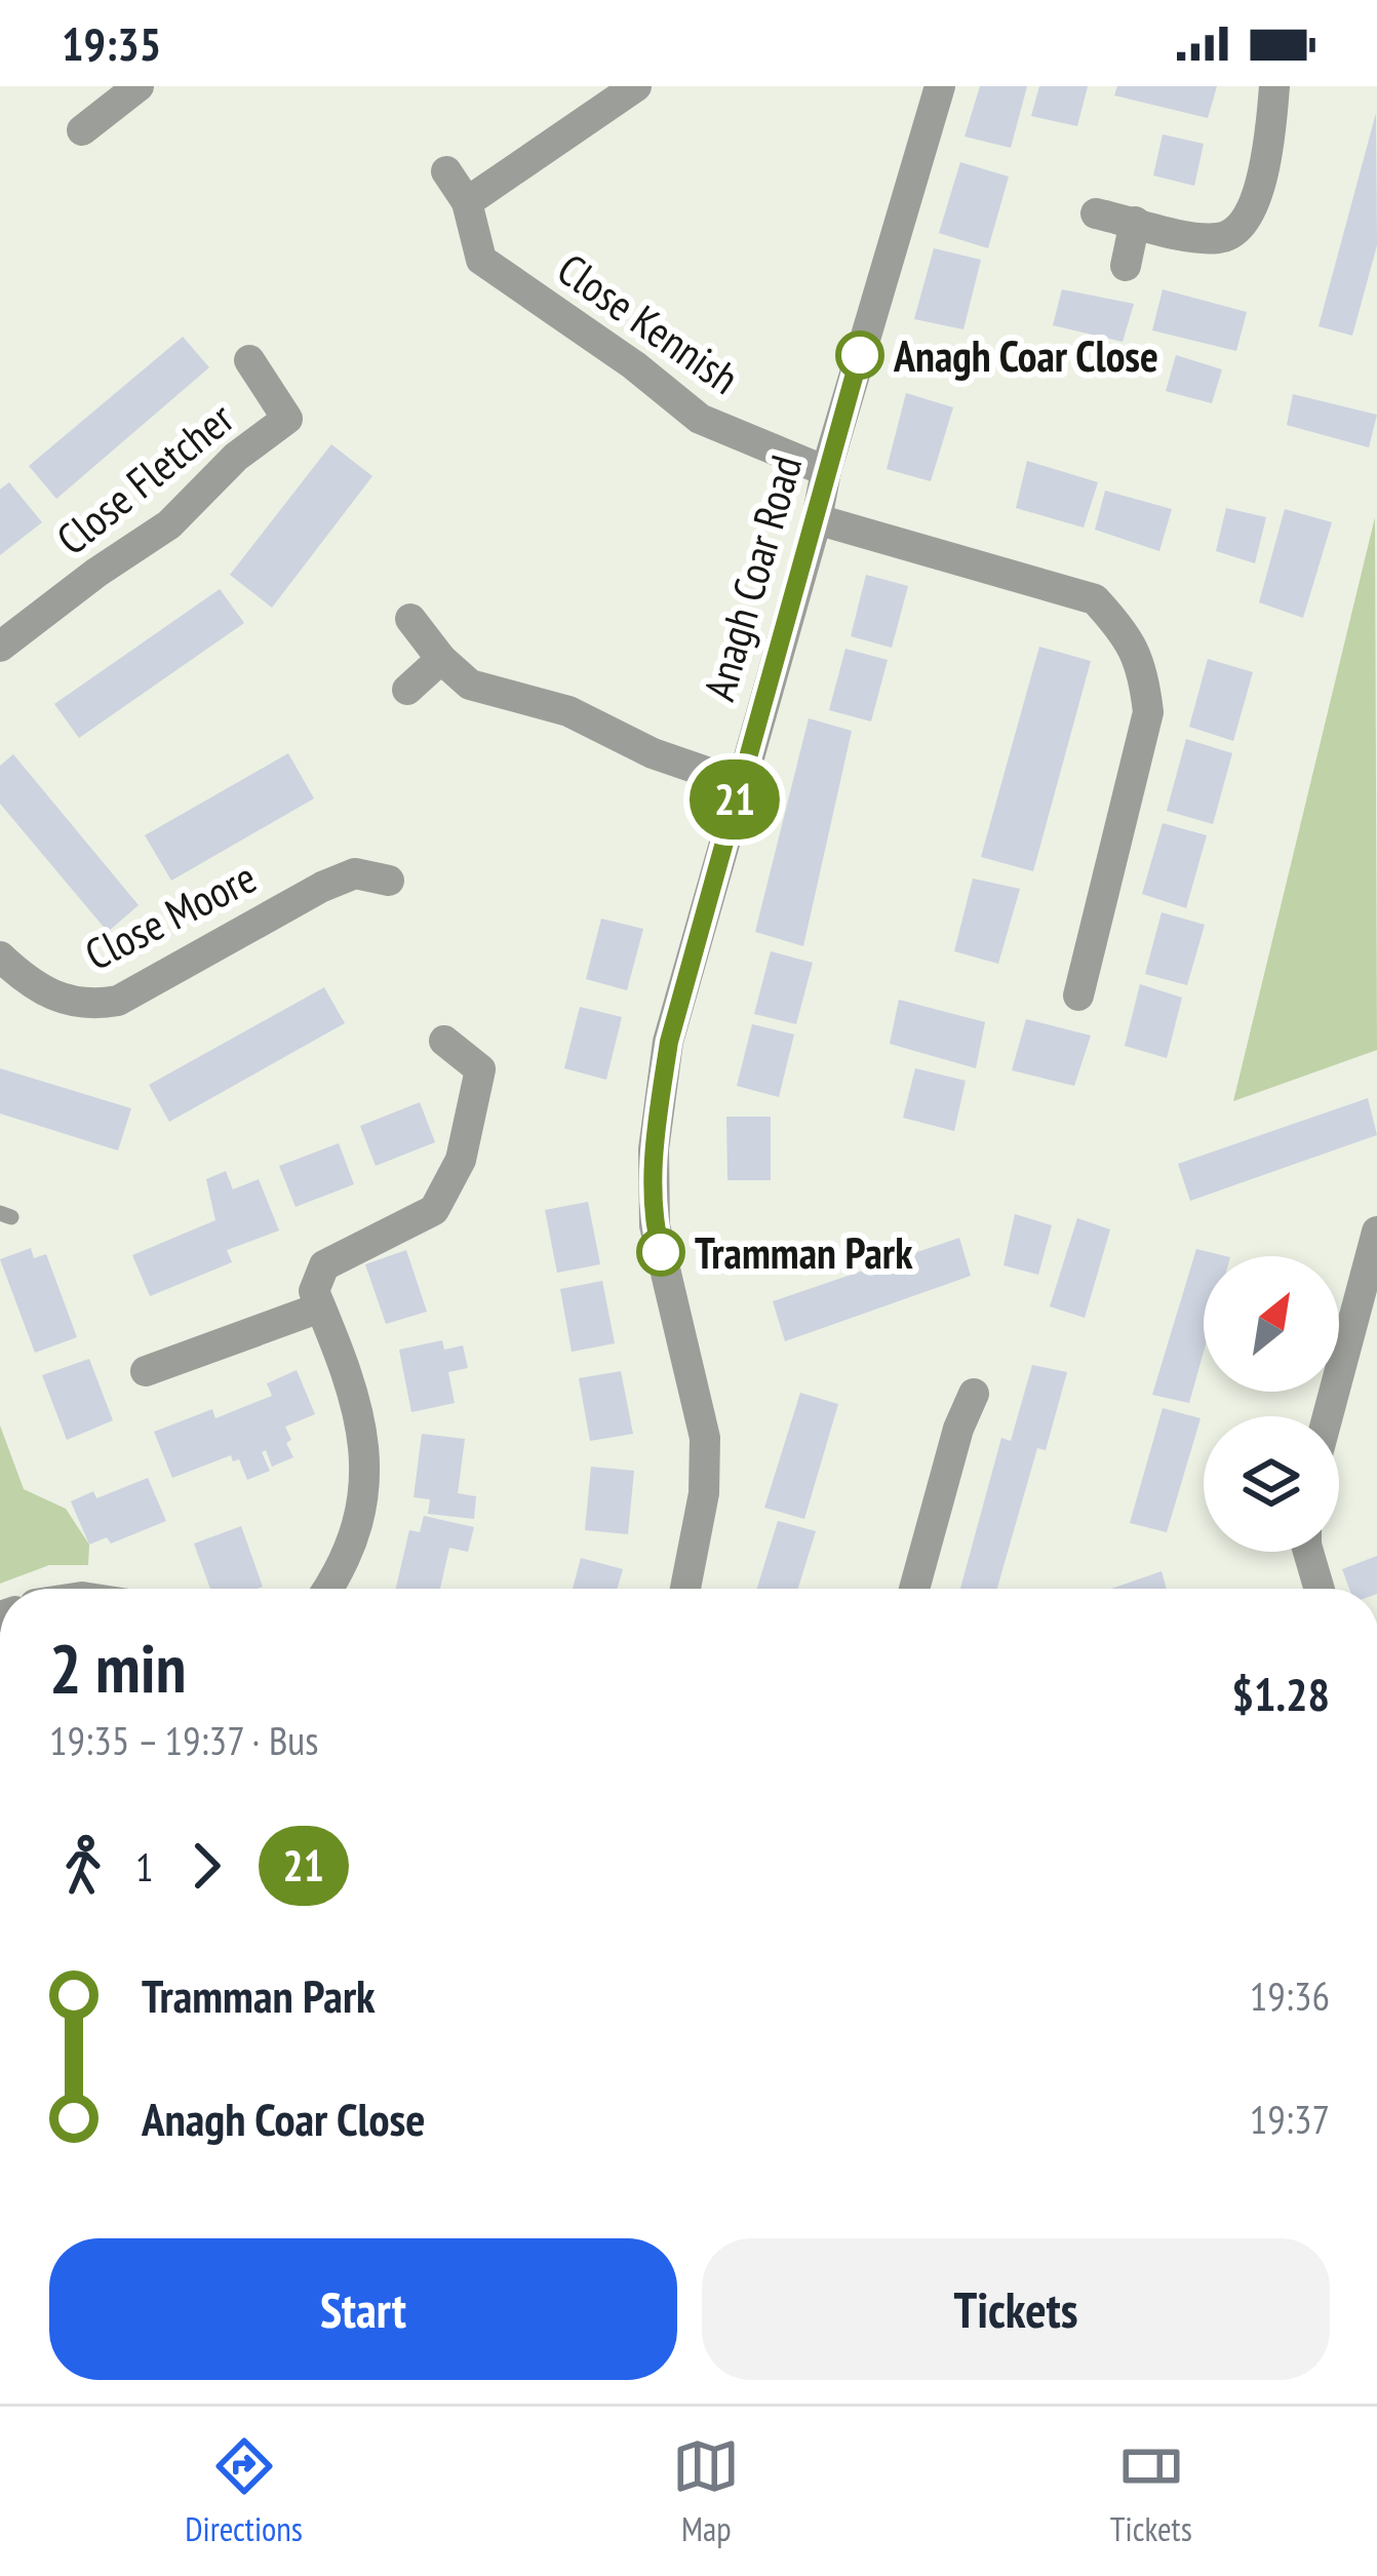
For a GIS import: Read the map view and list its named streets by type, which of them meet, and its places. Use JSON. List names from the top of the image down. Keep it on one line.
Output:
{"streets":{"street":["Close Kennish","Close Fletcher","Anagh Coar Road","Close Moore"]},"crossings":[["Close Kennish","Anagh Coar Road"]],"places":["Anagh Coar Close","Tramman Park"],"lines":["bus line 21"],"north":"top right","page":{"status":"19:35","on_map":"21","heading":["2 min","19:35 – 19:37 · Bus","$1.28"],"legs":["1","21"],"list":[{"name":"Tramman Park","value":"19:36"},{"name":"Anagh Coar Close","value":"19:37"}],"buttons":["Start","Tickets"],"tabs":["Directions","Map","Tickets"]}}
